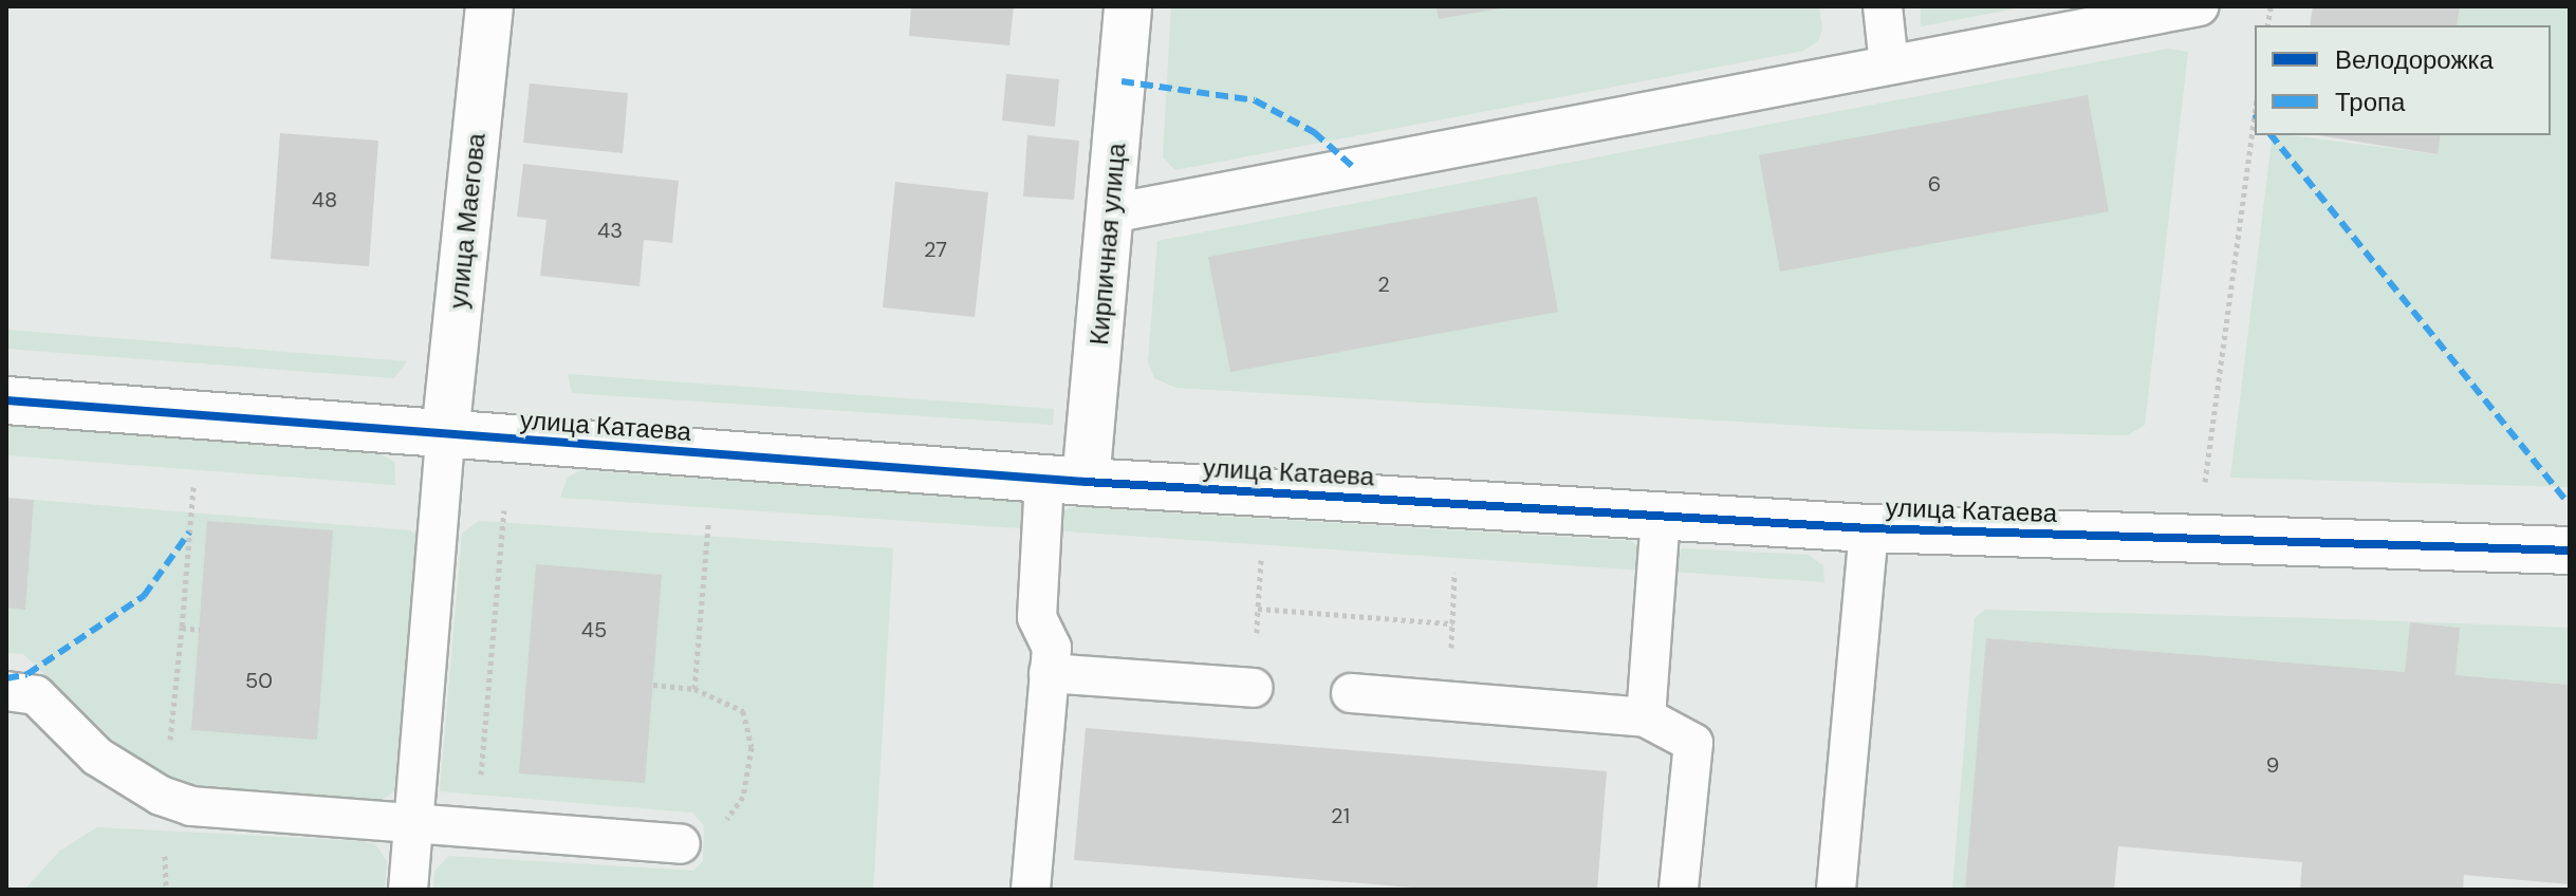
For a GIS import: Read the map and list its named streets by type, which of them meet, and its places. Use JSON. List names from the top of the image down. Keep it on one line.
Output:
{"streets":{"street":["улица Маегова","Кирпичная улица","улица Катаева"]},"crossings":[["улица Маегова","улица Катаева"],["Кирпичная улица","улица Катаева"]],"house_numbers":["6","48","43","27","2","45","50","9","21"],"legend":["Велодорожка","Тропа"]}
